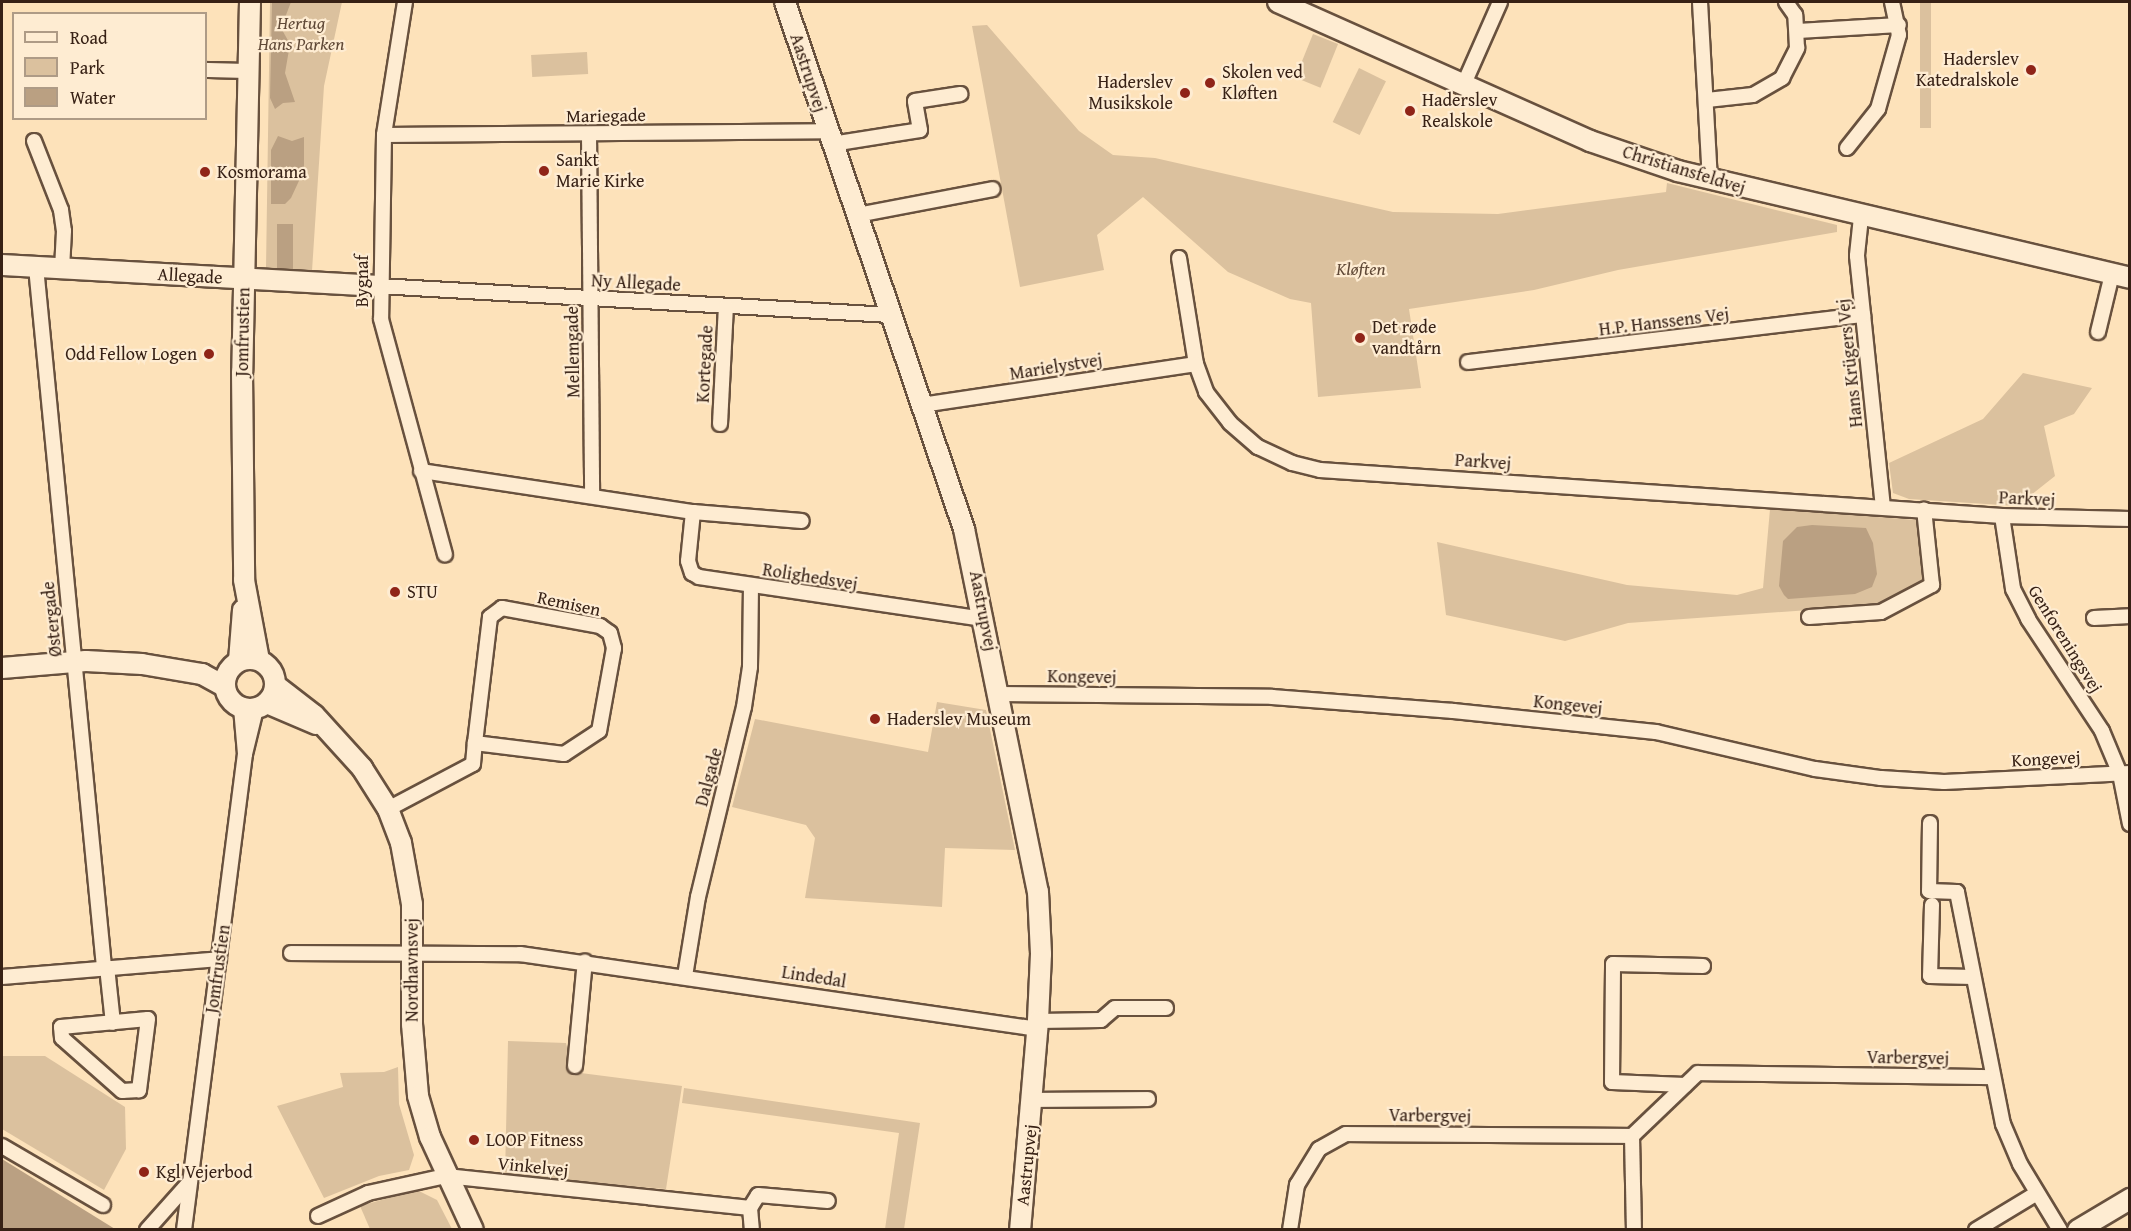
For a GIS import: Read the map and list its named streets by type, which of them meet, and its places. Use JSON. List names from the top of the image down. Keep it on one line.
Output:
{"streets":{"street":["Aastrupvej","Mariegade","Christiansfeldvej","Allegade","Bygnaf","Ny Allegade","H.P. Hanssens Vej","Jomfrustien","Mellemgade","Hans Krügers Vej","Kortegade","Marielystvej","Parkvej","Rolighedsvej","Remisen","Østergade","Genforeningsvej","Kongevej","Dalgade","Nordhavnsvej","Lindedal","Varbergvej","Vinkelvej"]},"crossings":[["Aastrupvej","Mariegade"],["Aastrupvej","Ny Allegade"],["Aastrupvej","Marielystvej"],["Aastrupvej","Rolighedsvej"],["Aastrupvej","Kongevej"],["Aastrupvej","Lindedal"],["Mariegade","Bygnaf"],["Mariegade","Mellemgade"],["Christiansfeldvej","Hans Krügers Vej"],["Allegade","Bygnaf"],["Allegade","Ny Allegade"],["Allegade","Jomfrustien"],["Allegade","Østergade"],["Bygnaf","Ny Allegade"],["Ny Allegade","Mellemgade"],["Ny Allegade","Kortegade"],["H.P. Hanssens Vej","Hans Krügers Vej"],["Jomfrustien","Nordhavnsvej"],["Hans Krügers Vej","Parkvej"],["Marielystvej","Parkvej"],["Parkvej","Genforeningsvej"],["Rolighedsvej","Dalgade"],["Remisen","Nordhavnsvej"],["Genforeningsvej","Kongevej"],["Dalgade","Lindedal"],["Nordhavnsvej","Lindedal"],["Nordhavnsvej","Vinkelvej"]],"parks":["Hertug Hans Parken","Kløften"],"places":["Haderslev Katedralskole","Skolen ved Kløften","Haderslev Musikskole","Haderslev Realskole","Sankt Marie Kirke","Kosmorama","Det røde vandtårn","Odd Fellow Logen","STU","Haderslev Museum","LOOP Fitness","Kgl Vejerbod"],"legend":["Road","Park","Water"]}
